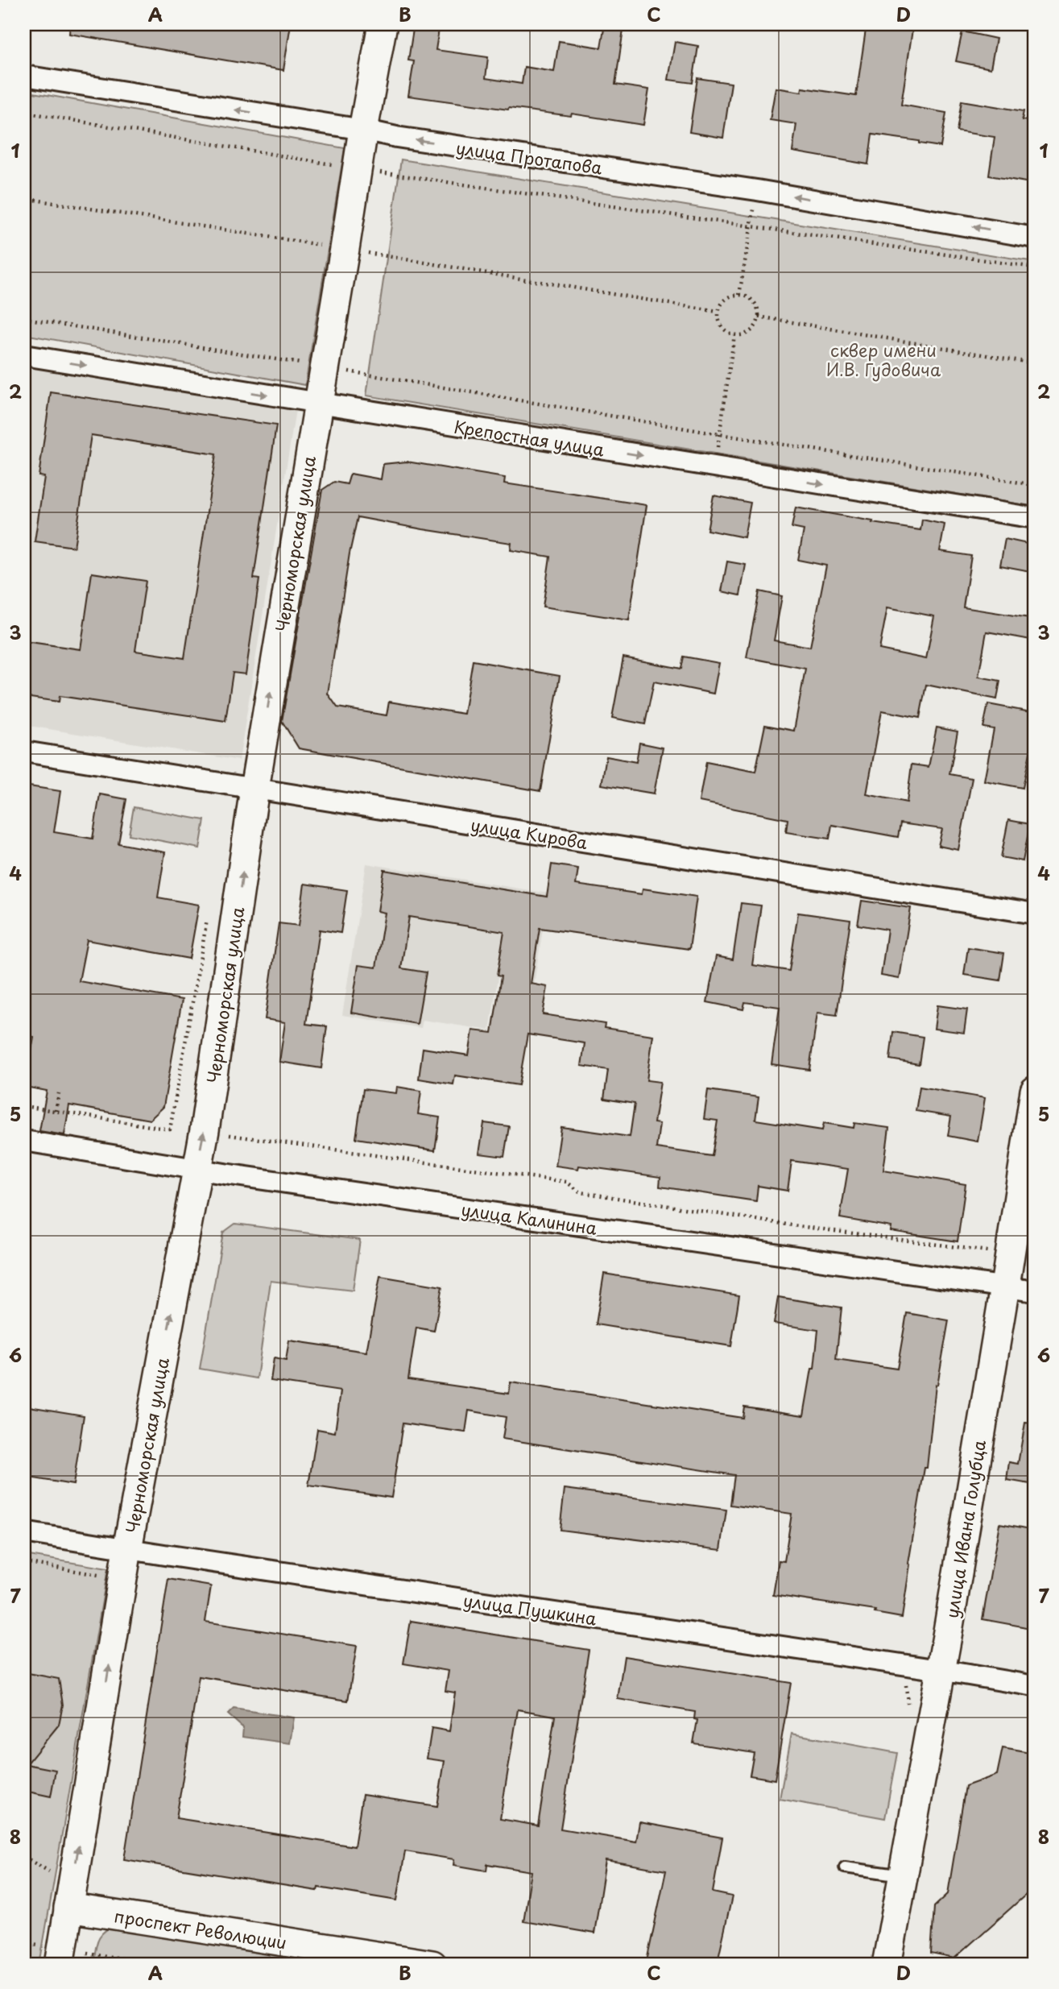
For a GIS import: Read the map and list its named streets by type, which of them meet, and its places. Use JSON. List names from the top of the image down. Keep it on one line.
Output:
{"streets":{"street":["улица Протапова","Крепостная улица","Черноморская улица","улица Кирова","улица Калинина","улица Ивана Голубца","улица Пушкина","проспект Революции"]},"crossings":[["улица Протапова","Черноморская улица"],["Крепостная улица","Черноморская улица"],["Черноморская улица","улица Кирова"],["Черноморская улица","улица Калинина"],["Черноморская улица","улица Пушкина"],["Черноморская улица","проспект Революции"],["улица Калинина","улица Ивана Голубца"],["улица Ивана Голубца","улица Пушкина"]],"one_way":["улица Протапова","Крепостная улица","Черноморская улица"],"parks":["сквер имени И.В. Гудовича"],"grid":{"columns":["A","B","C","D"],"rows":["1","2","3","4","5","6","7","8"]}}
